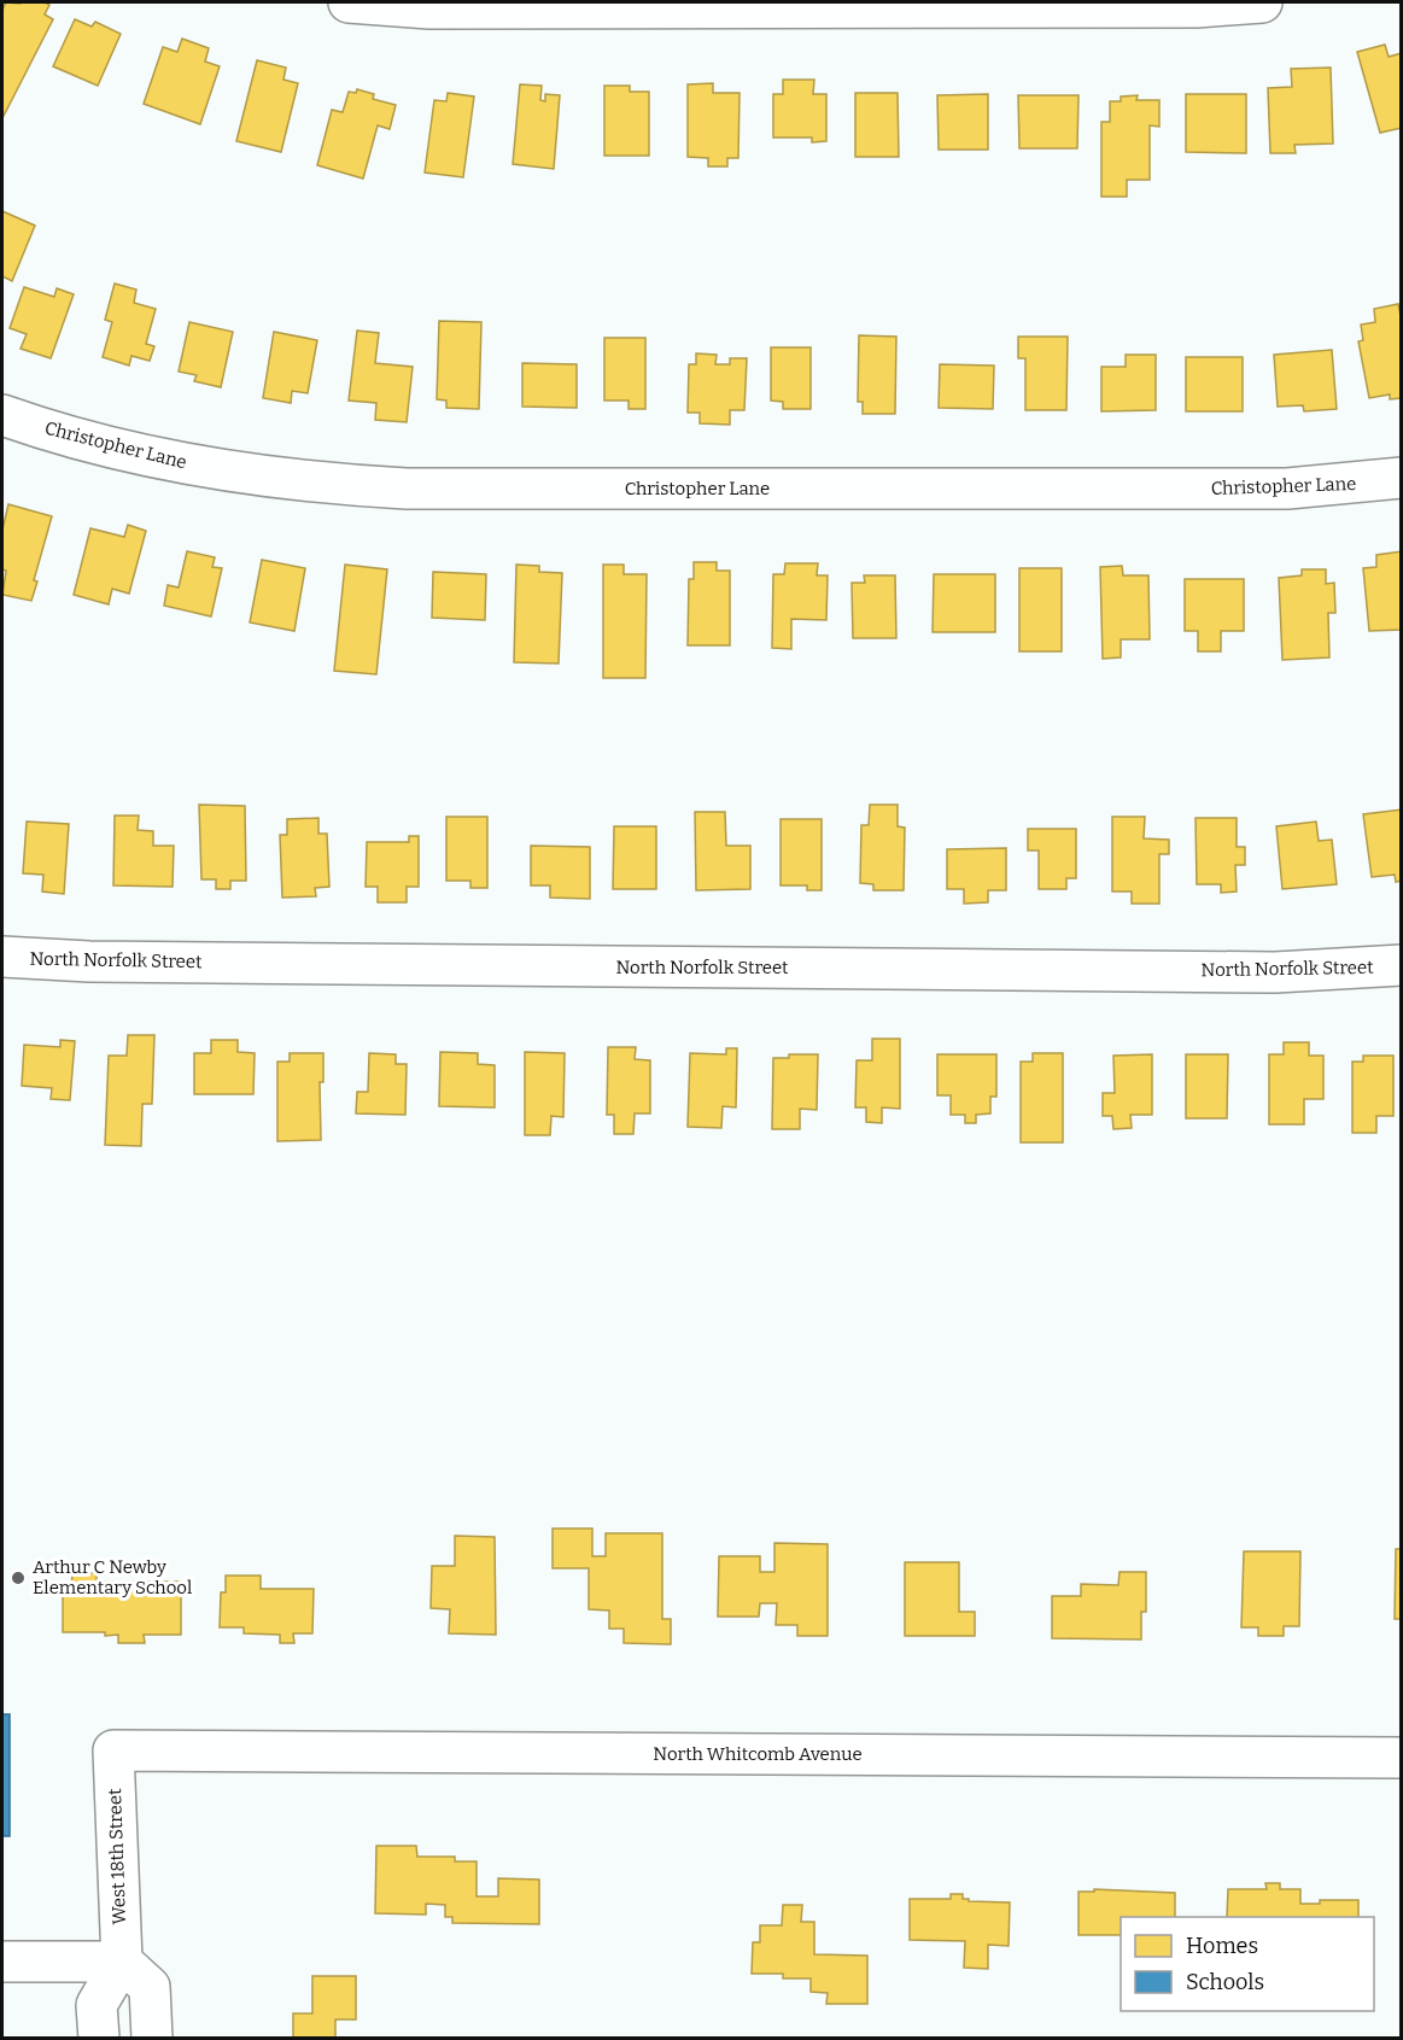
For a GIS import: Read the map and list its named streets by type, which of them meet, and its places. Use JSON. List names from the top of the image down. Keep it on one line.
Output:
{"streets":{"street":["Christopher Lane","North Norfolk Street","North Whitcomb Avenue","West 18th Street"]},"crossings":[["North Whitcomb Avenue","West 18th Street"]],"places":["Arthur C Newby Elementary School"],"legend":["Homes","Schools"]}
